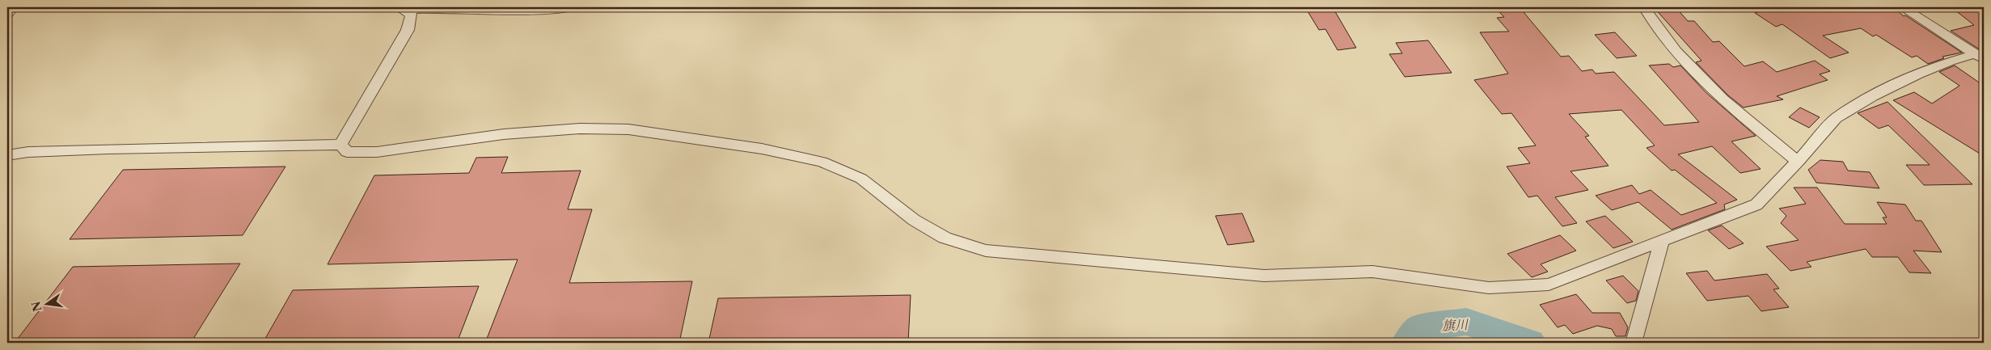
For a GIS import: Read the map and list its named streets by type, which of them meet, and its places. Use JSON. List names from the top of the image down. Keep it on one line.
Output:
{"water":["旗川"],"north":"left"}
